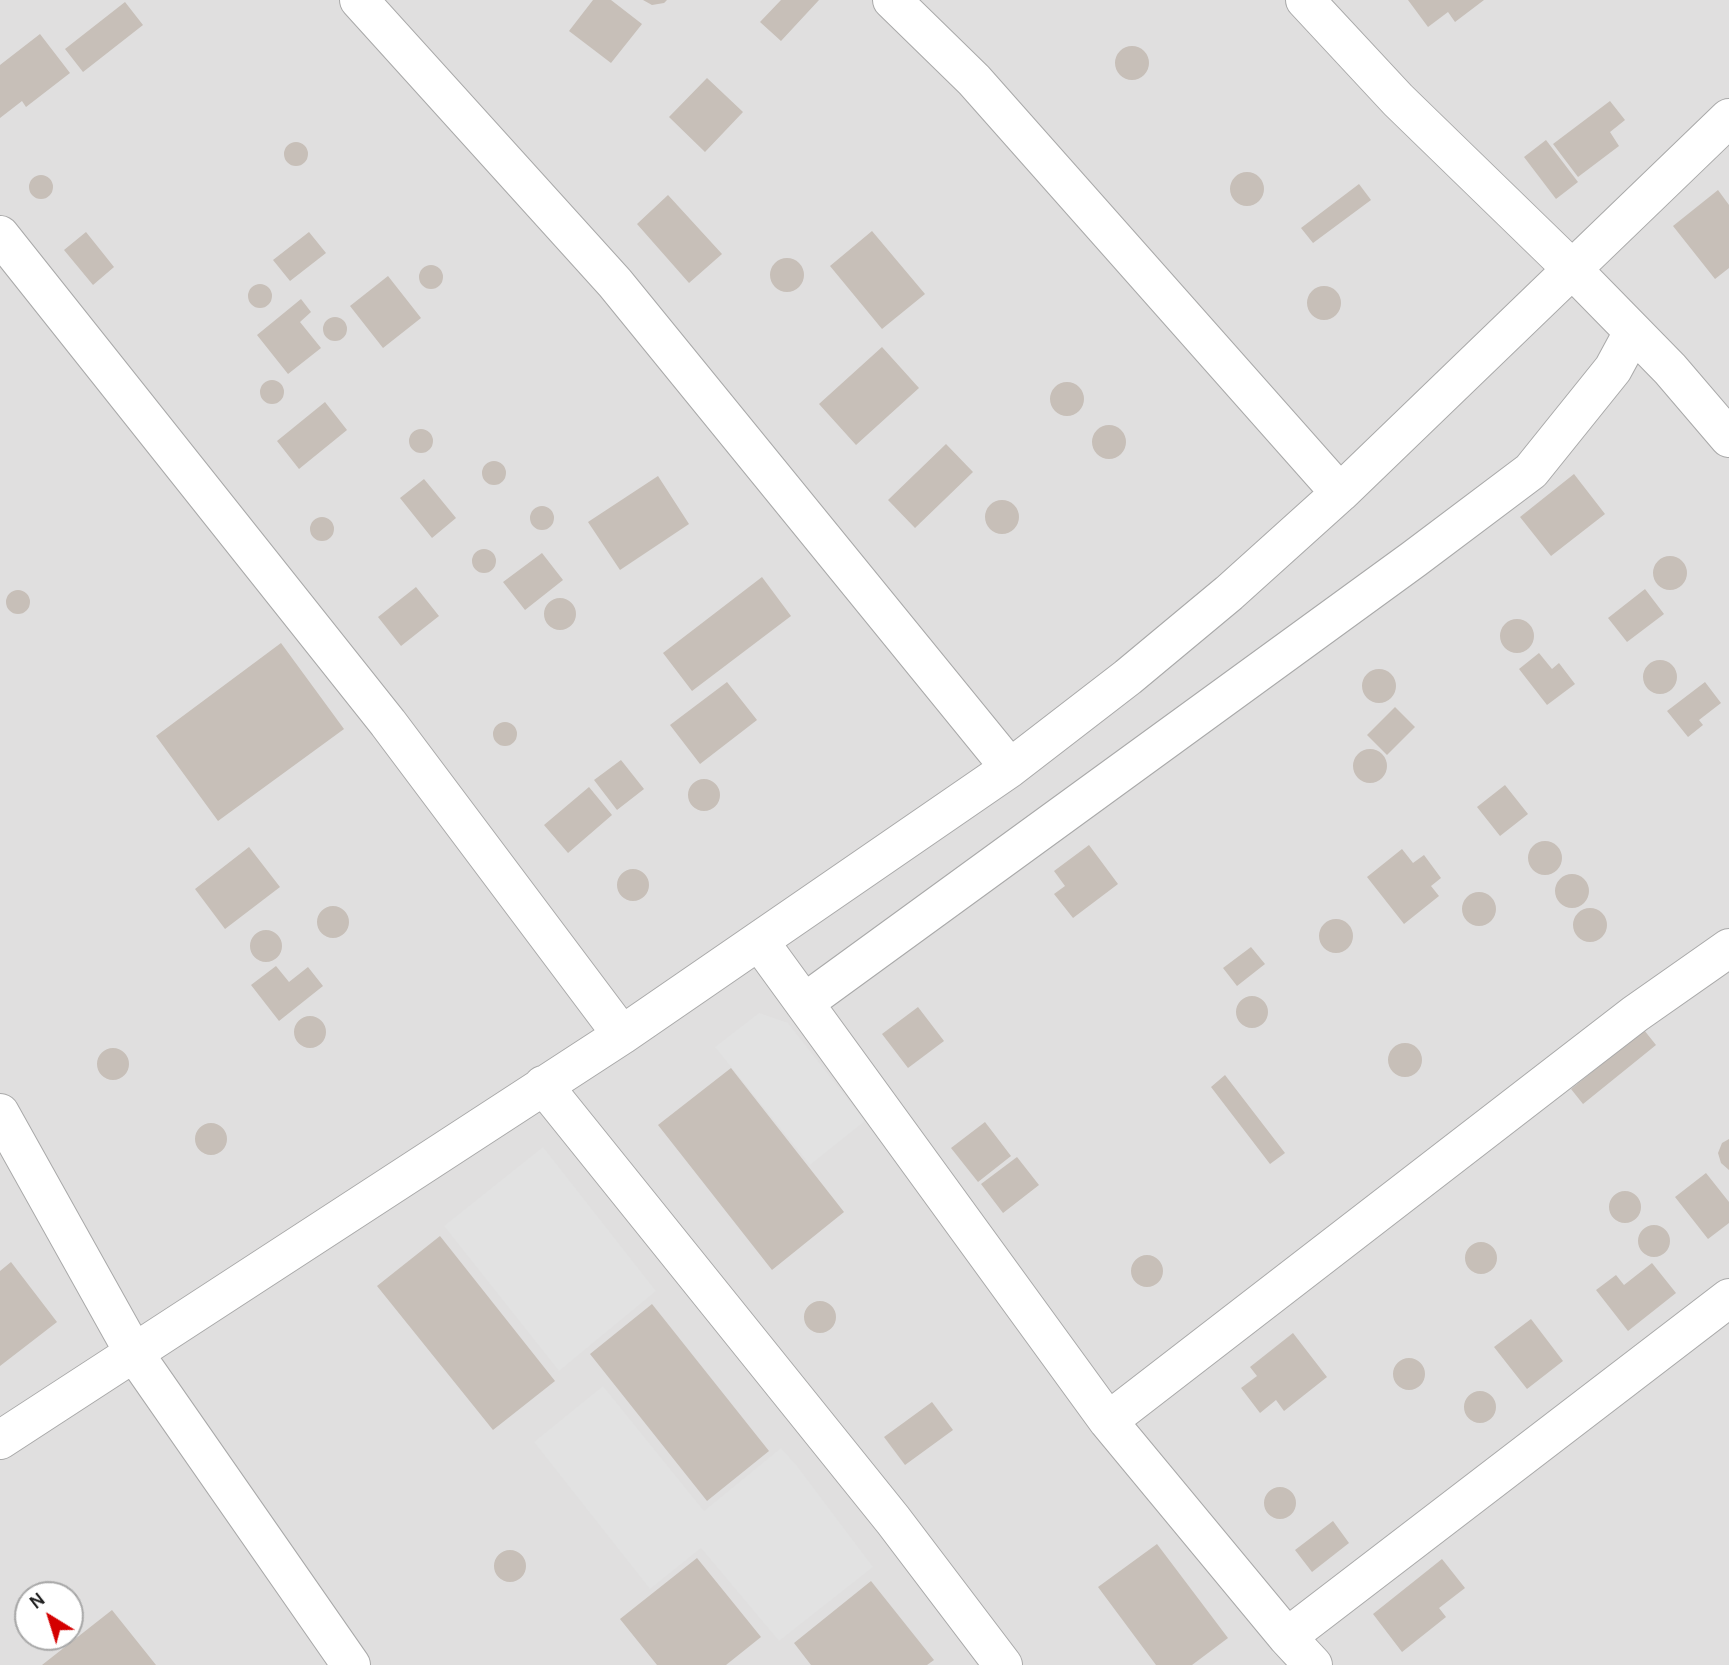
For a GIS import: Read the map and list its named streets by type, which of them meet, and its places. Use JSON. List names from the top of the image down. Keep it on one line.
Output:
{"north":"top left"}
